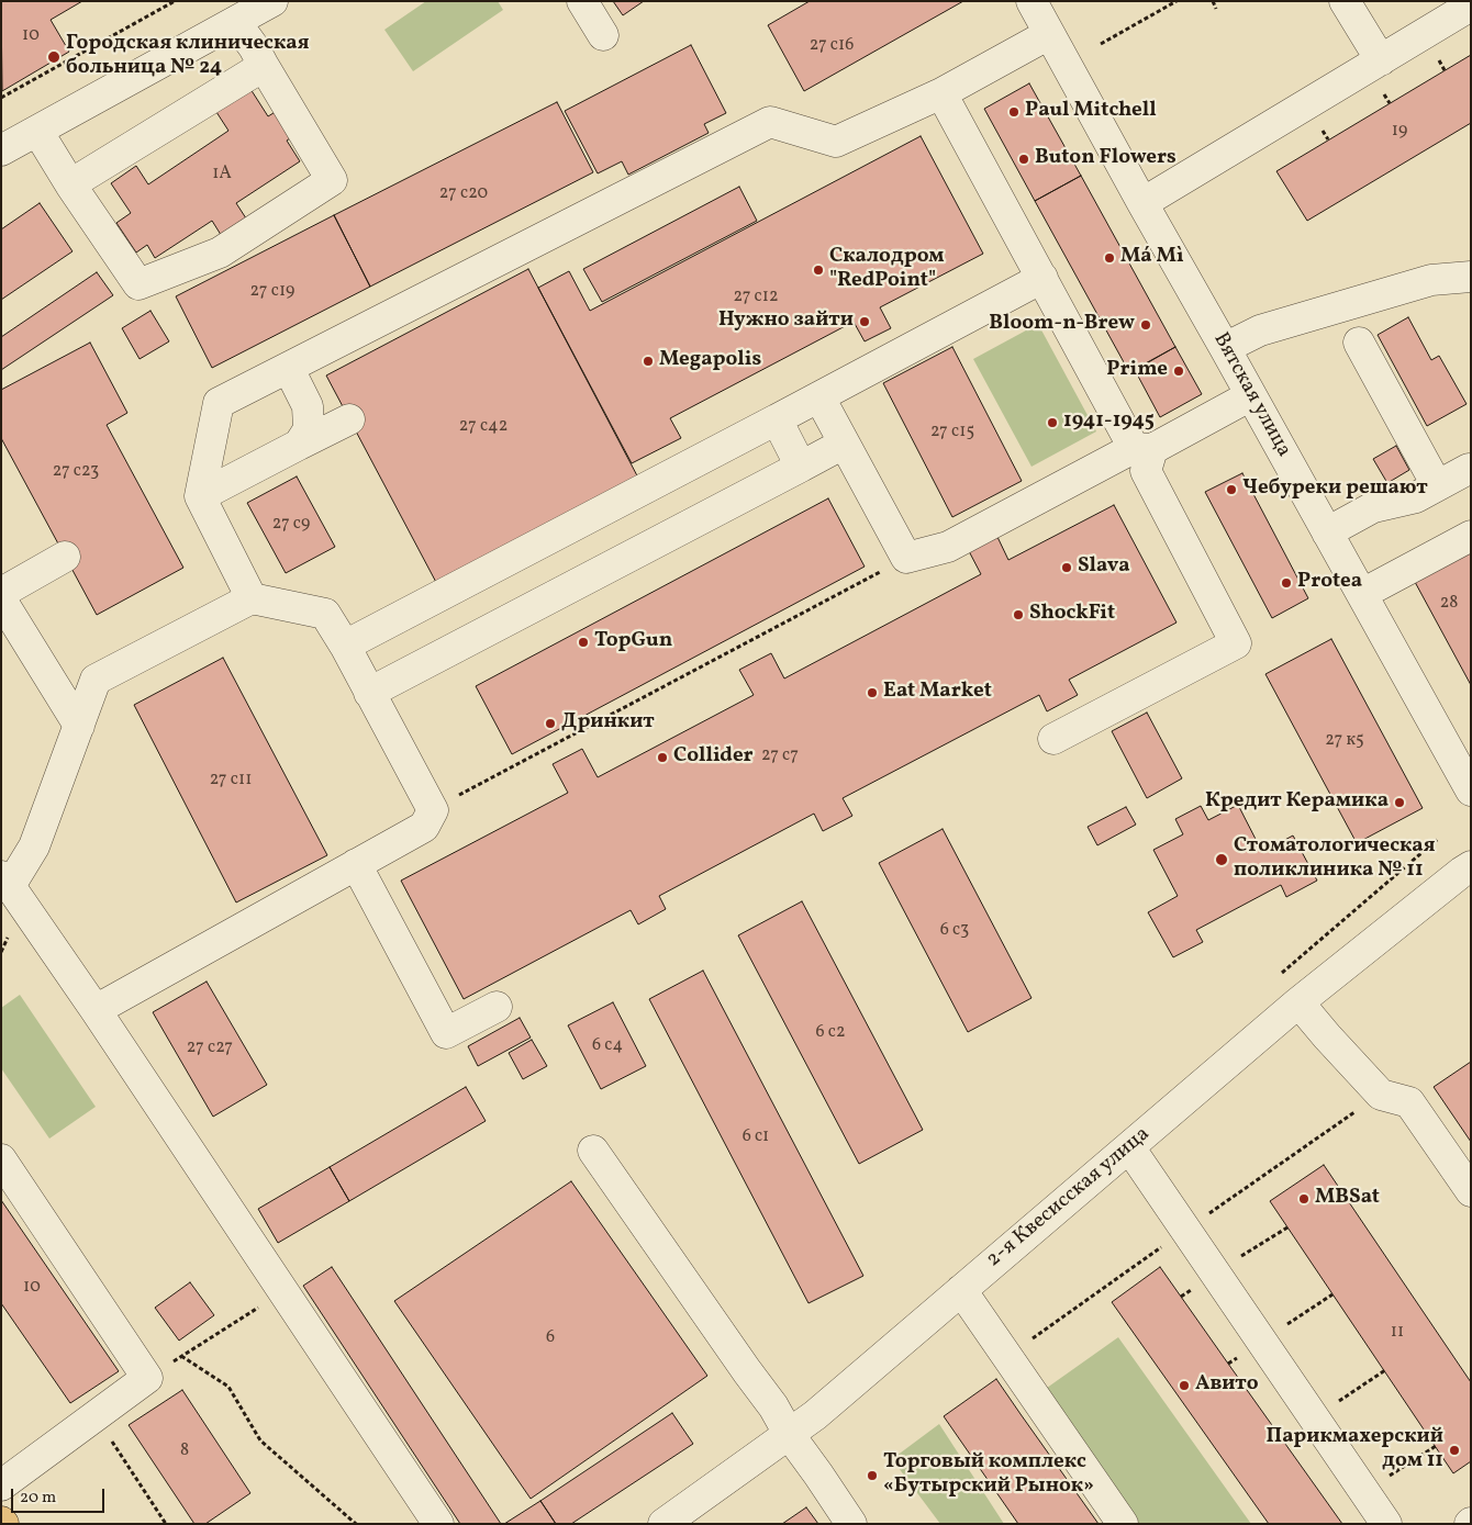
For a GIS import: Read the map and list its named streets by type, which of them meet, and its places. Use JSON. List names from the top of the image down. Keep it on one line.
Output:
{"streets":{"street":["Вятская улица","2-я Квесисская улица"]},"places":["Городская клиническая больница № 24","Paul Mitchell","Buton Flowers","Má Mì","Скалодром \"RedPoint\"","Нужно зайти","Bloom-n-Brew","Megapolis","Prime","1941-1945","Чебуреки решают","Slava","Protea","ShockFit","TopGun","Eat Market","Дринкит","Collider","Кредит Керамика","Стоматологическая поликлиника № 11","MBSat","Авито","Парикмахерский дом 11","Торговый комплекс «Бутырский Рынок»"],"house_numbers":["10","27 с16","19","1А","27 с20","27 с19","27 с12","27 с42","27 с15","27 с23","27 с9","28","27 к5","27 с7","27 с11","6 с3","6 с2","6 с4","27 с27","6 с1","10","11","6","8"],"scale_bar":"20 m"}
